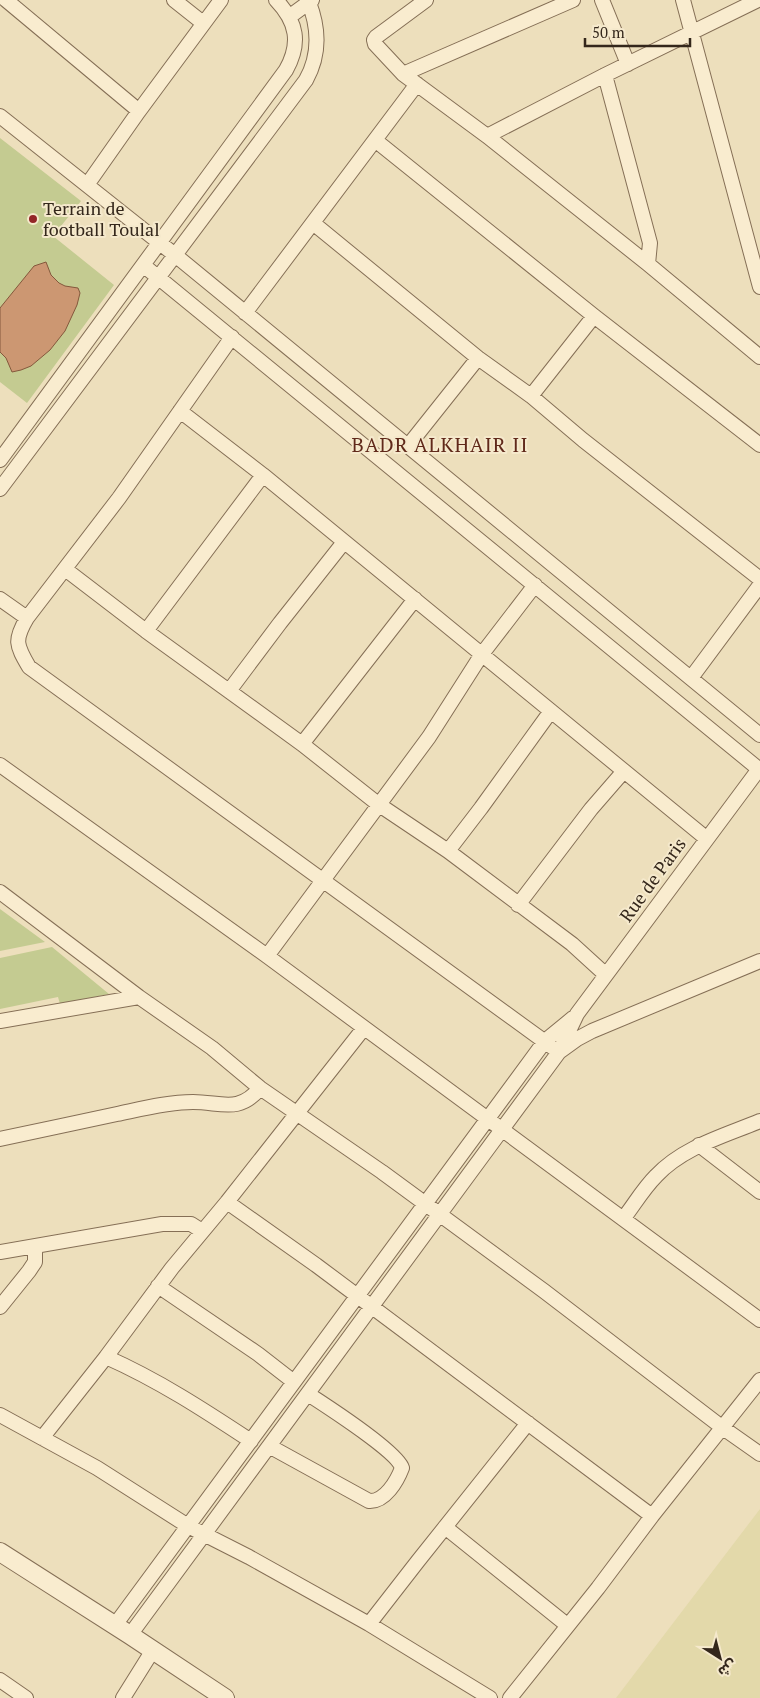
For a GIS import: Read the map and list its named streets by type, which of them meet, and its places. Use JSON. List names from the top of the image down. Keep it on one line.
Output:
{"streets":{"street":["Rue de Paris"]},"districts":["BADR ALKHAIR II"],"places":["Terrain de football Toulal"],"scale_bar":"50 m","north":"bottom right"}
